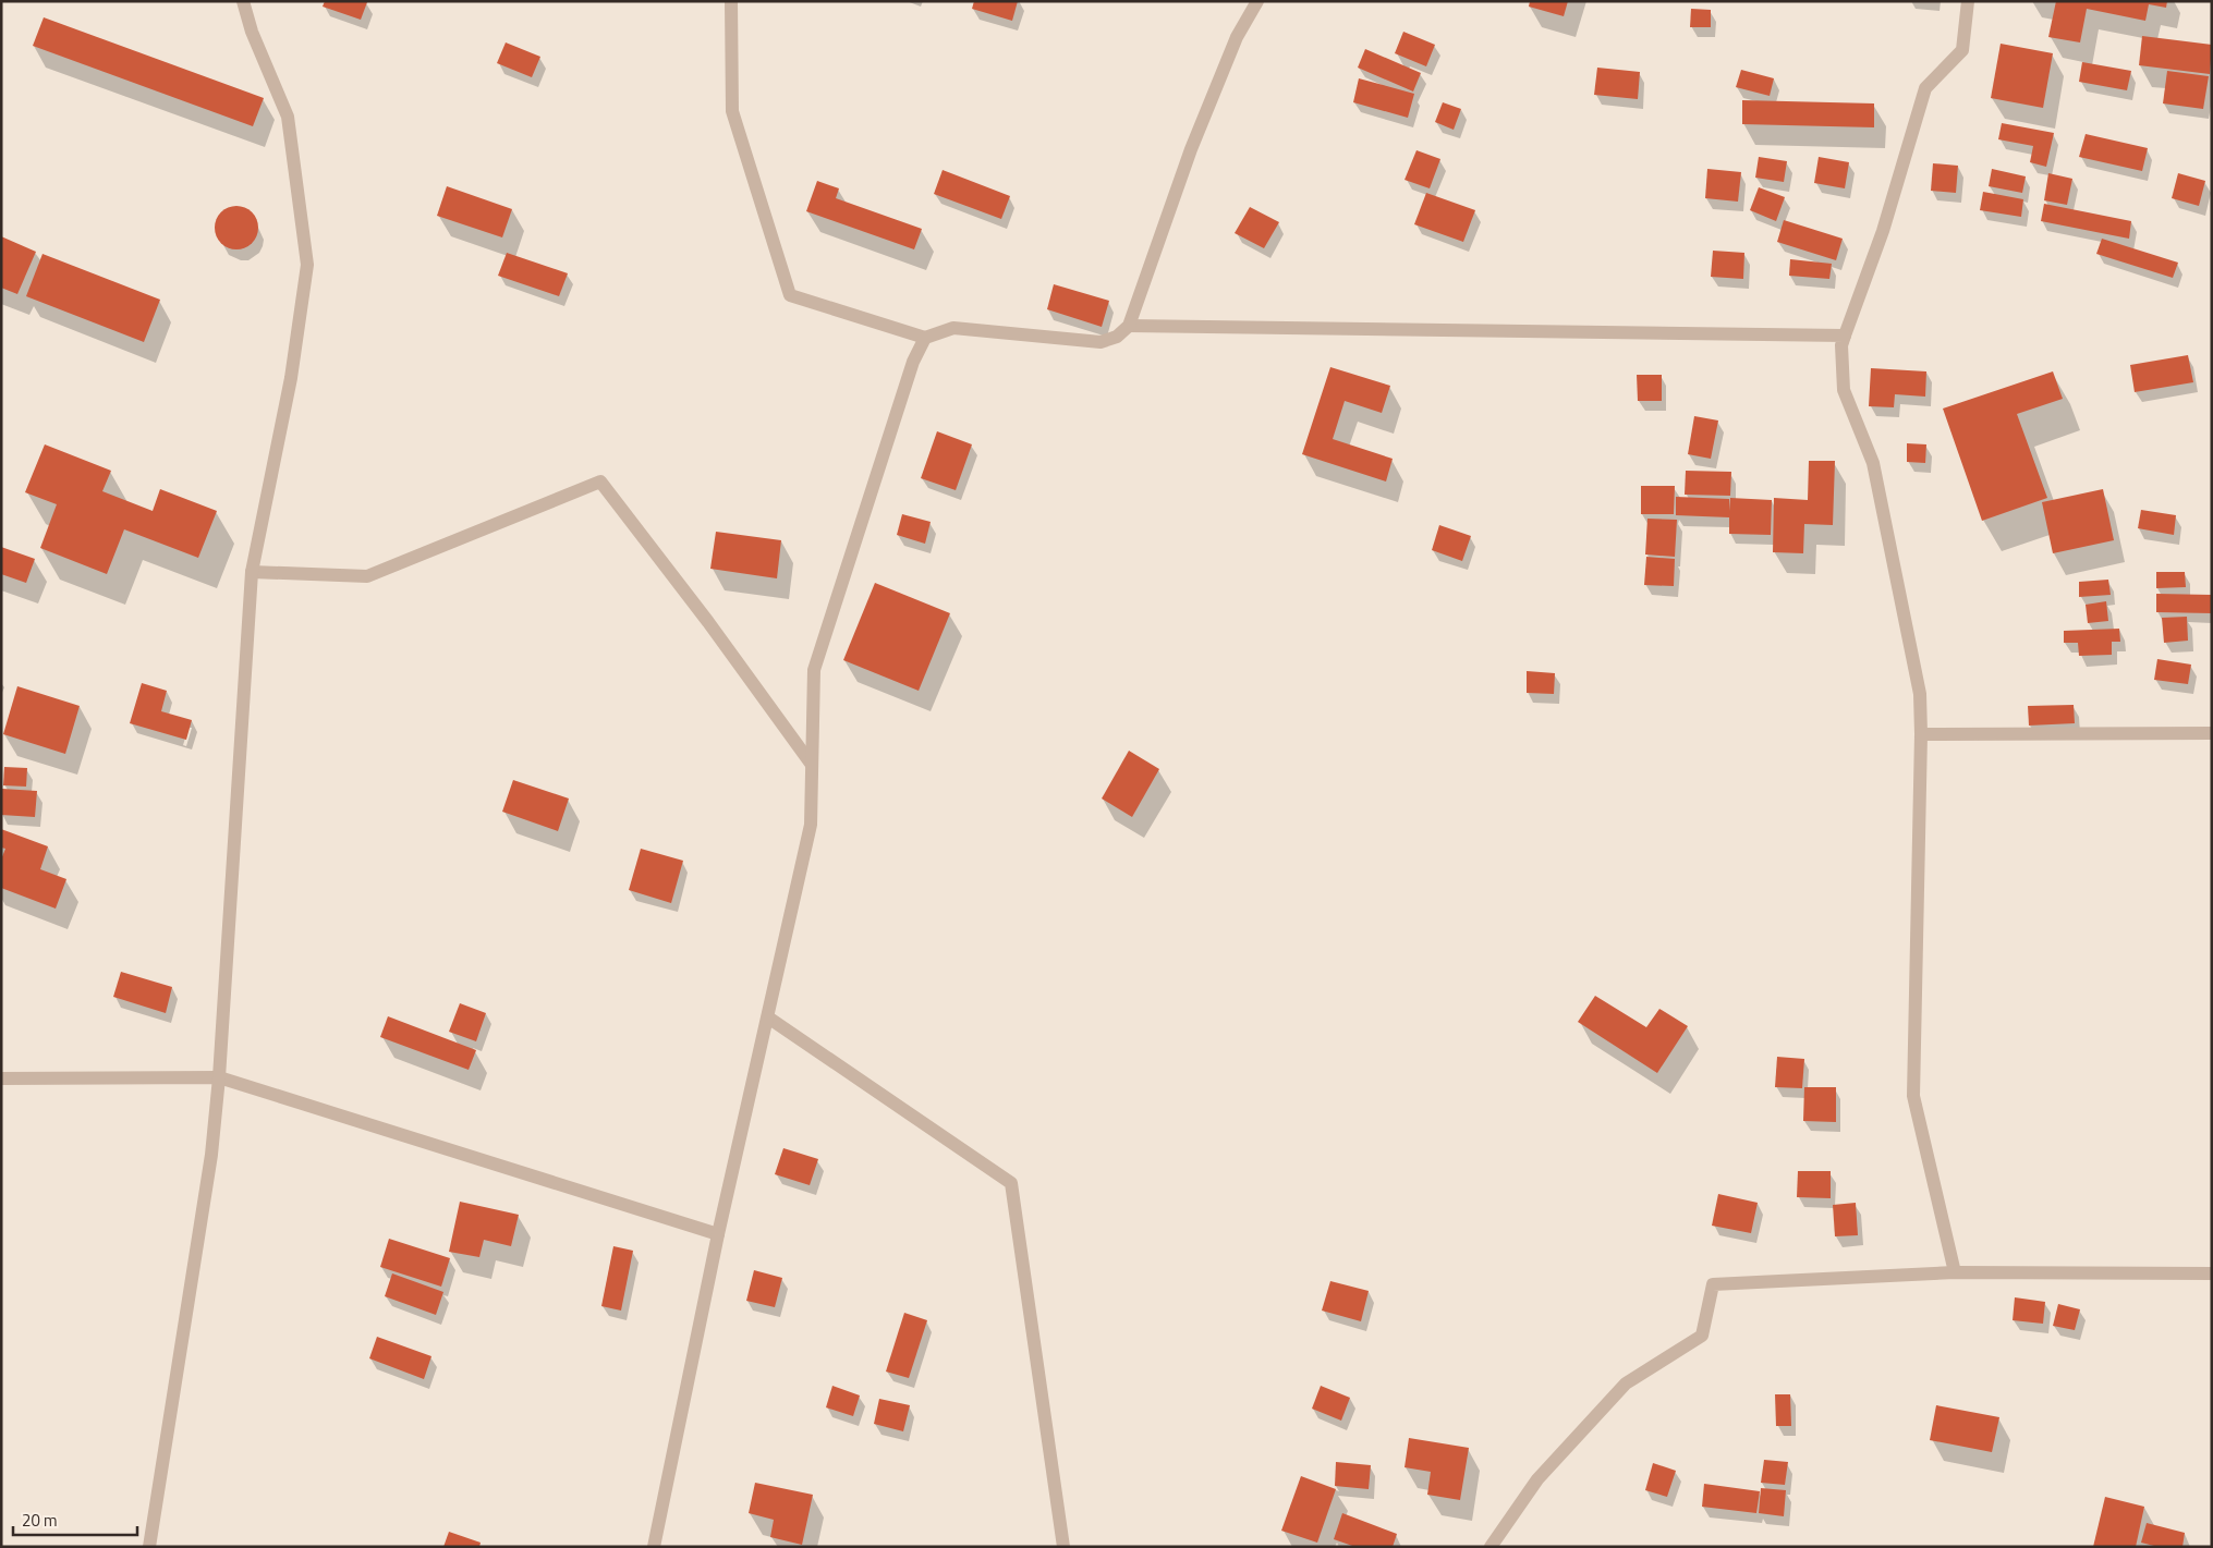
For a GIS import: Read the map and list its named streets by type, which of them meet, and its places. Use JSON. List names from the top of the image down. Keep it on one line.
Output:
{"scale_bar":"20 m"}
